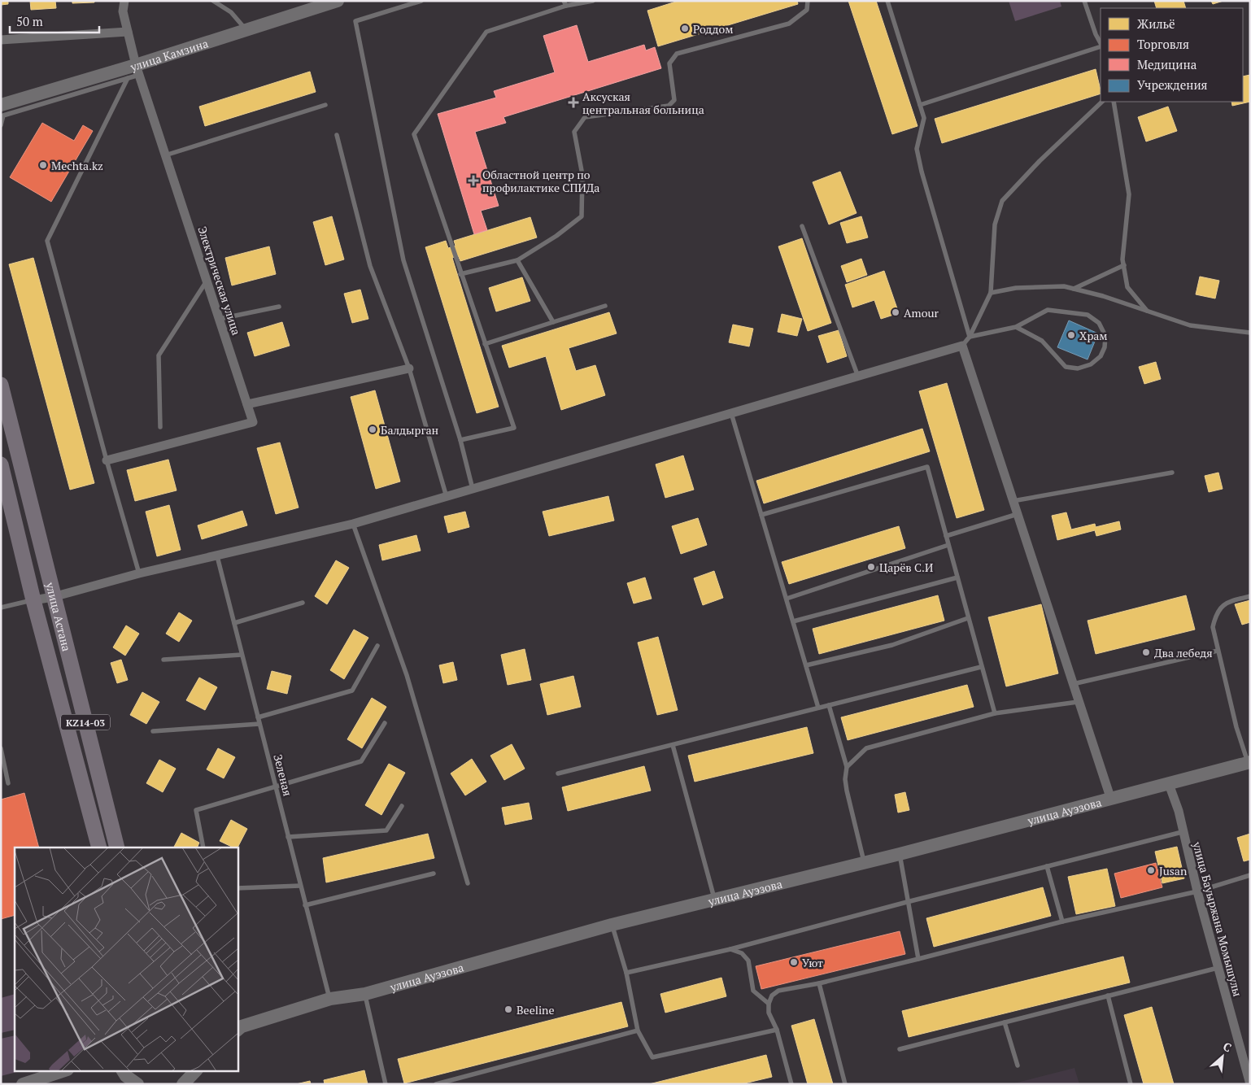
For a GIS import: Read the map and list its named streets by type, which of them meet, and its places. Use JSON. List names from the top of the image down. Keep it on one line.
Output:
{"streets":{"main road":["улица Астана","KZ14-03"],"street":["улица Камзина","Электрическая улица","улица Ауэзова","улица Бауыржана Момышулы"],"lane":["Зеленая"]},"crossings":[["улица Камзина","Электрическая улица"],["Зеленая","улица Ауэзова"],["улица Ауэзова","улица Бауыржана Момышулы"]],"places":{"other":["Роддом","Mechta.kz","Amour","Храм","Балдырган","Царёв С.И","Два лебедя","Jusan","Уют","Beeline"],"health":["Аксуская центральная больница","Областной центр по профилактике СПИДа"]},"legend":["Жильё","Торговля","Медицина","Учреждения"],"scale_bar":"50 m","north":"top right"}
